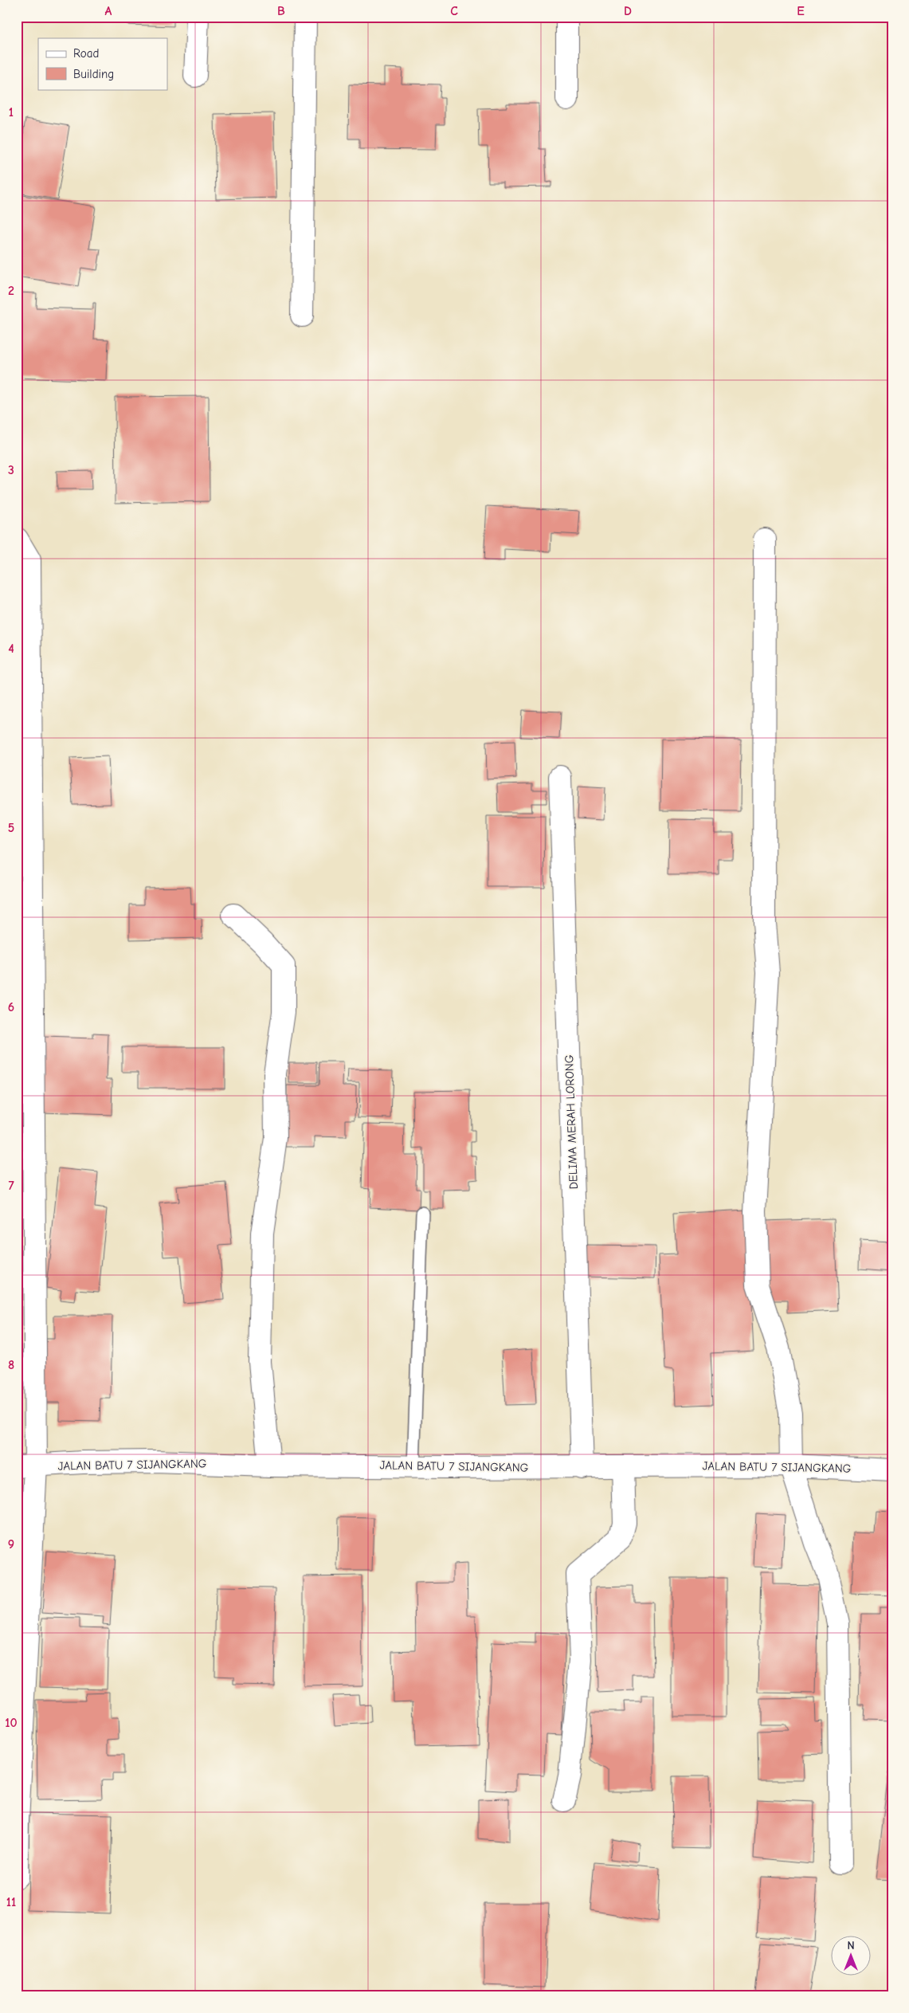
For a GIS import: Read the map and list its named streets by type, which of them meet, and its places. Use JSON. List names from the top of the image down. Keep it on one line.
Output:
{"streets":{"street":["DELIMA MERAH LORONG","JALAN BATU 7 SIJANGKANG"]},"crossings":[["DELIMA MERAH LORONG","JALAN BATU 7 SIJANGKANG"]],"legend":["Road","Building"],"north":"top","grid":{"columns":["A","B","C","D","E"],"rows":["1","2","3","4","5","6","7","8","9","10","11"]}}
